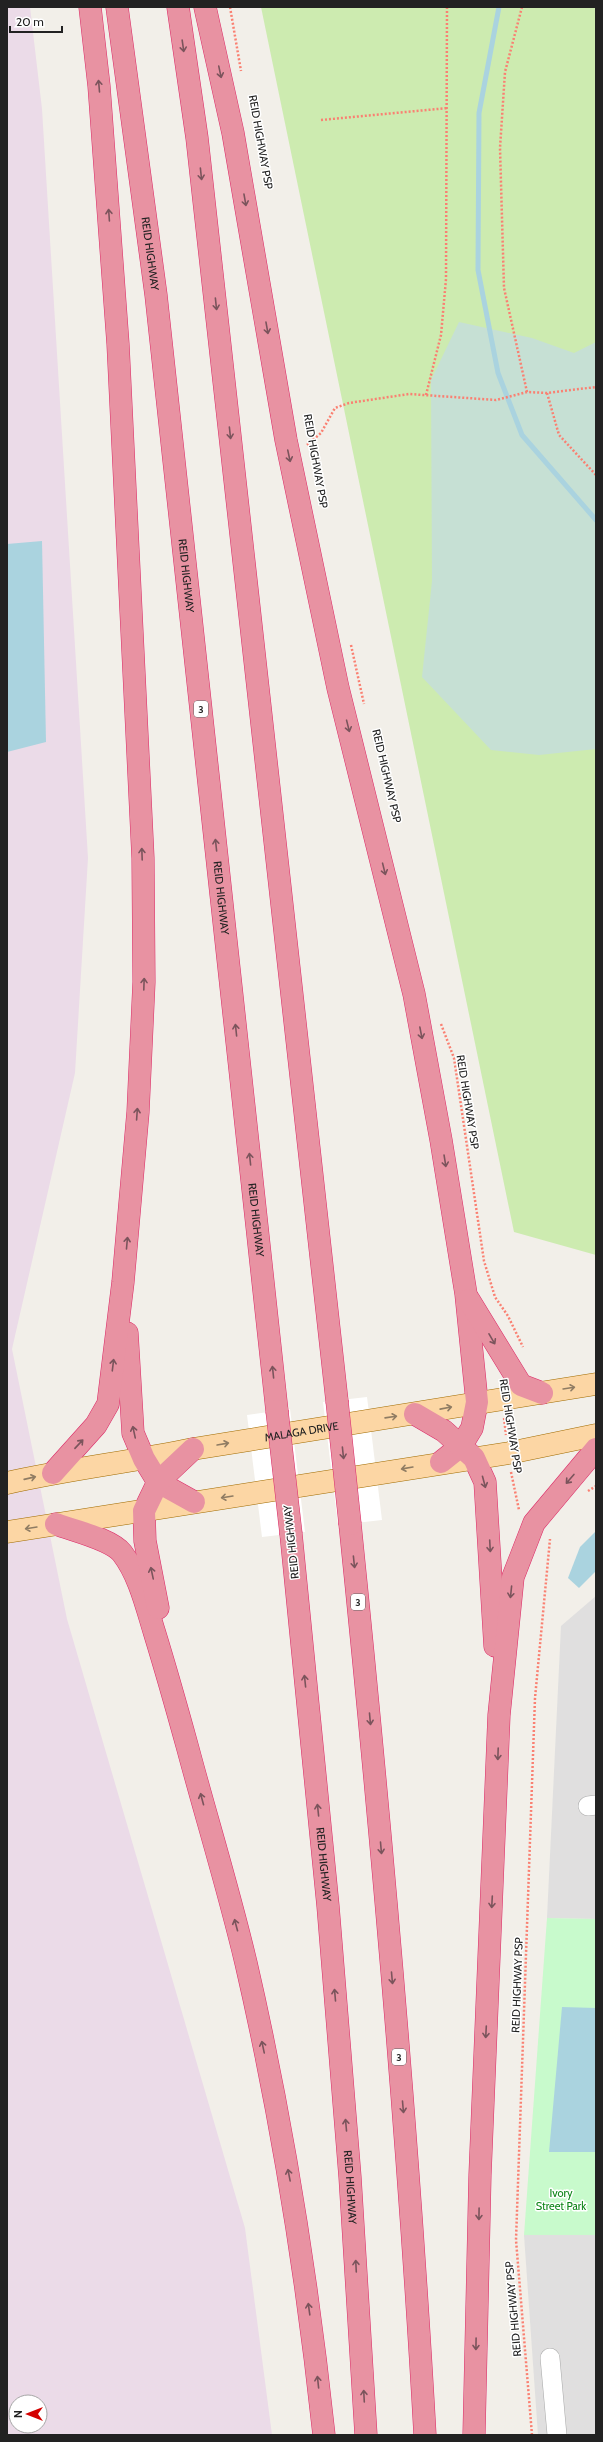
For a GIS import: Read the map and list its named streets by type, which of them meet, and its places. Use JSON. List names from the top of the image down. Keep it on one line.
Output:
{"streets":{"highway":["REID HIGHWAY","3"],"main road":["MALAGA DRIVE"],"path":["REID HIGHWAY PSP"]},"crossings":[["REID HIGHWAY PSP","MALAGA DRIVE"]],"parks":["Ivory Street Park"],"scale_bar":"20 m","north":"left"}
